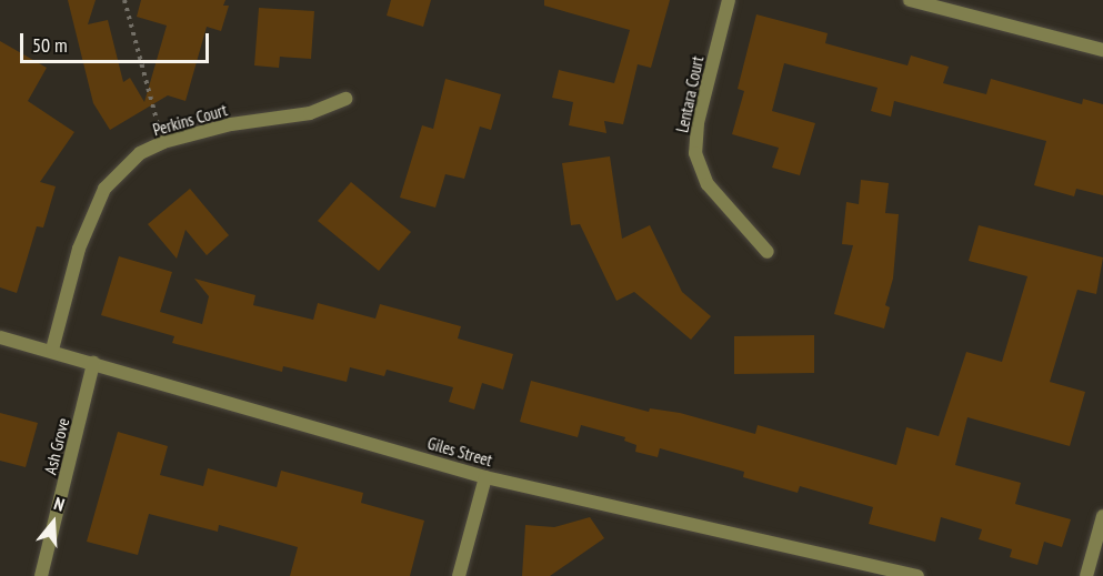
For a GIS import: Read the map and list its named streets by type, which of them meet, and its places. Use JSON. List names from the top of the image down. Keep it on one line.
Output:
{"streets":{"street":["Lentara Court","Perkins Court","Ash Grove","Giles Street"]},"crossings":[["Perkins Court","Giles Street"],["Ash Grove","Giles Street"]],"scale_bar":"50 m","north":"top"}
